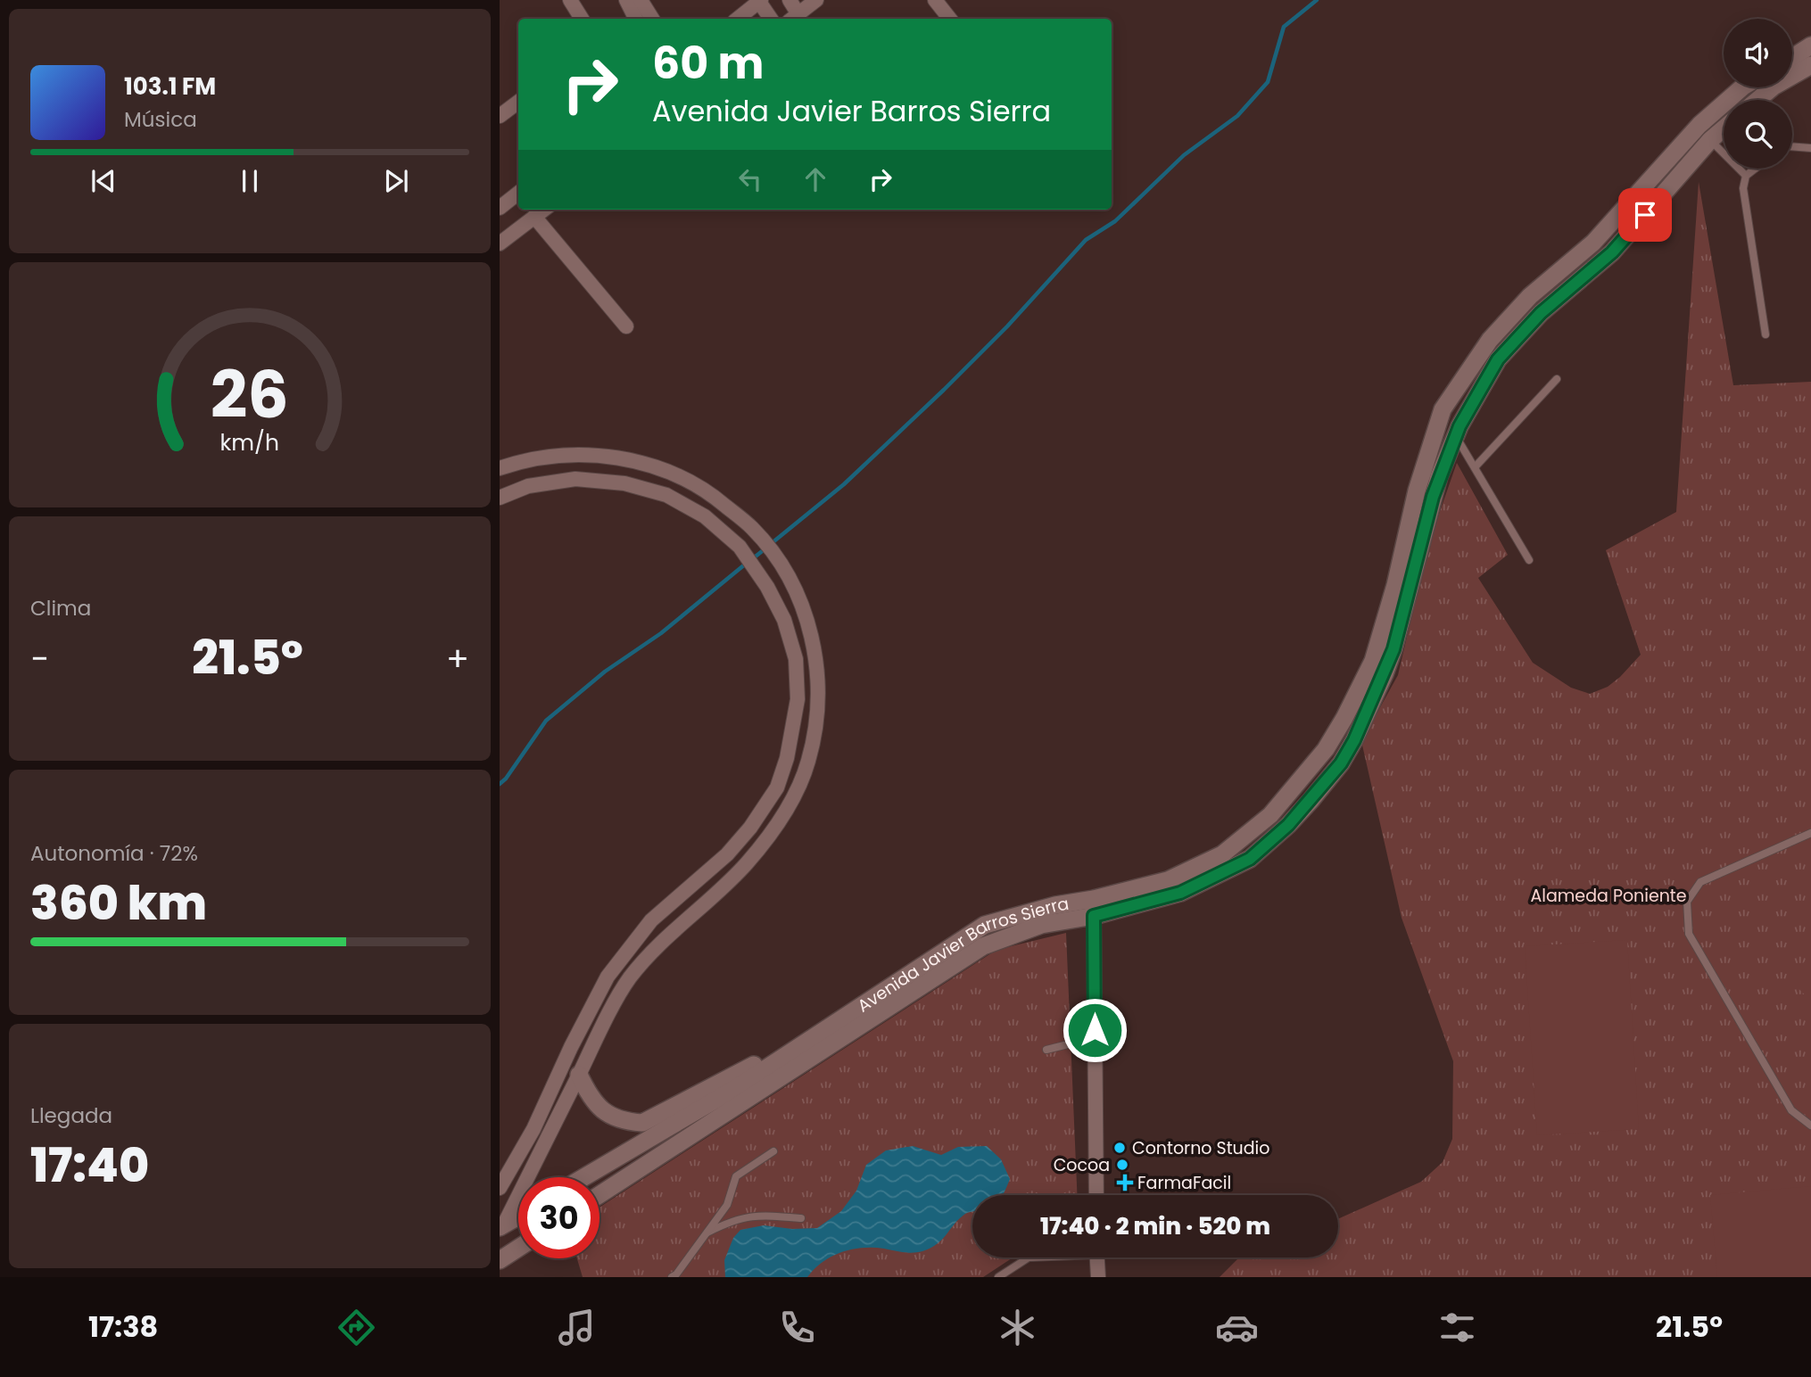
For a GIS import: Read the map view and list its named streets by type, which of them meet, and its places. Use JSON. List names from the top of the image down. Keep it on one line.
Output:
{"streets":{"street":["Avenida Javier Barros Sierra"]},"parks":["Alameda Poniente"],"places":{"other":["Contorno Studio","Cocoa"],"health":["FarmaFacil"]},"page":{"turn":["60 m","Avenida Javier Barros Sierra"],"song":["103.1 FM","Música"],"tile":["Clima",["Autonomía · 72%","360 km"],["Llegada","17:40"]],"heat":["−","21.5°","+"],"limit":"30","trip":"17:40 · 2 min · 520 m","tabs":["17:38","21.5°"],"gauge":["26","km/h"]}}
